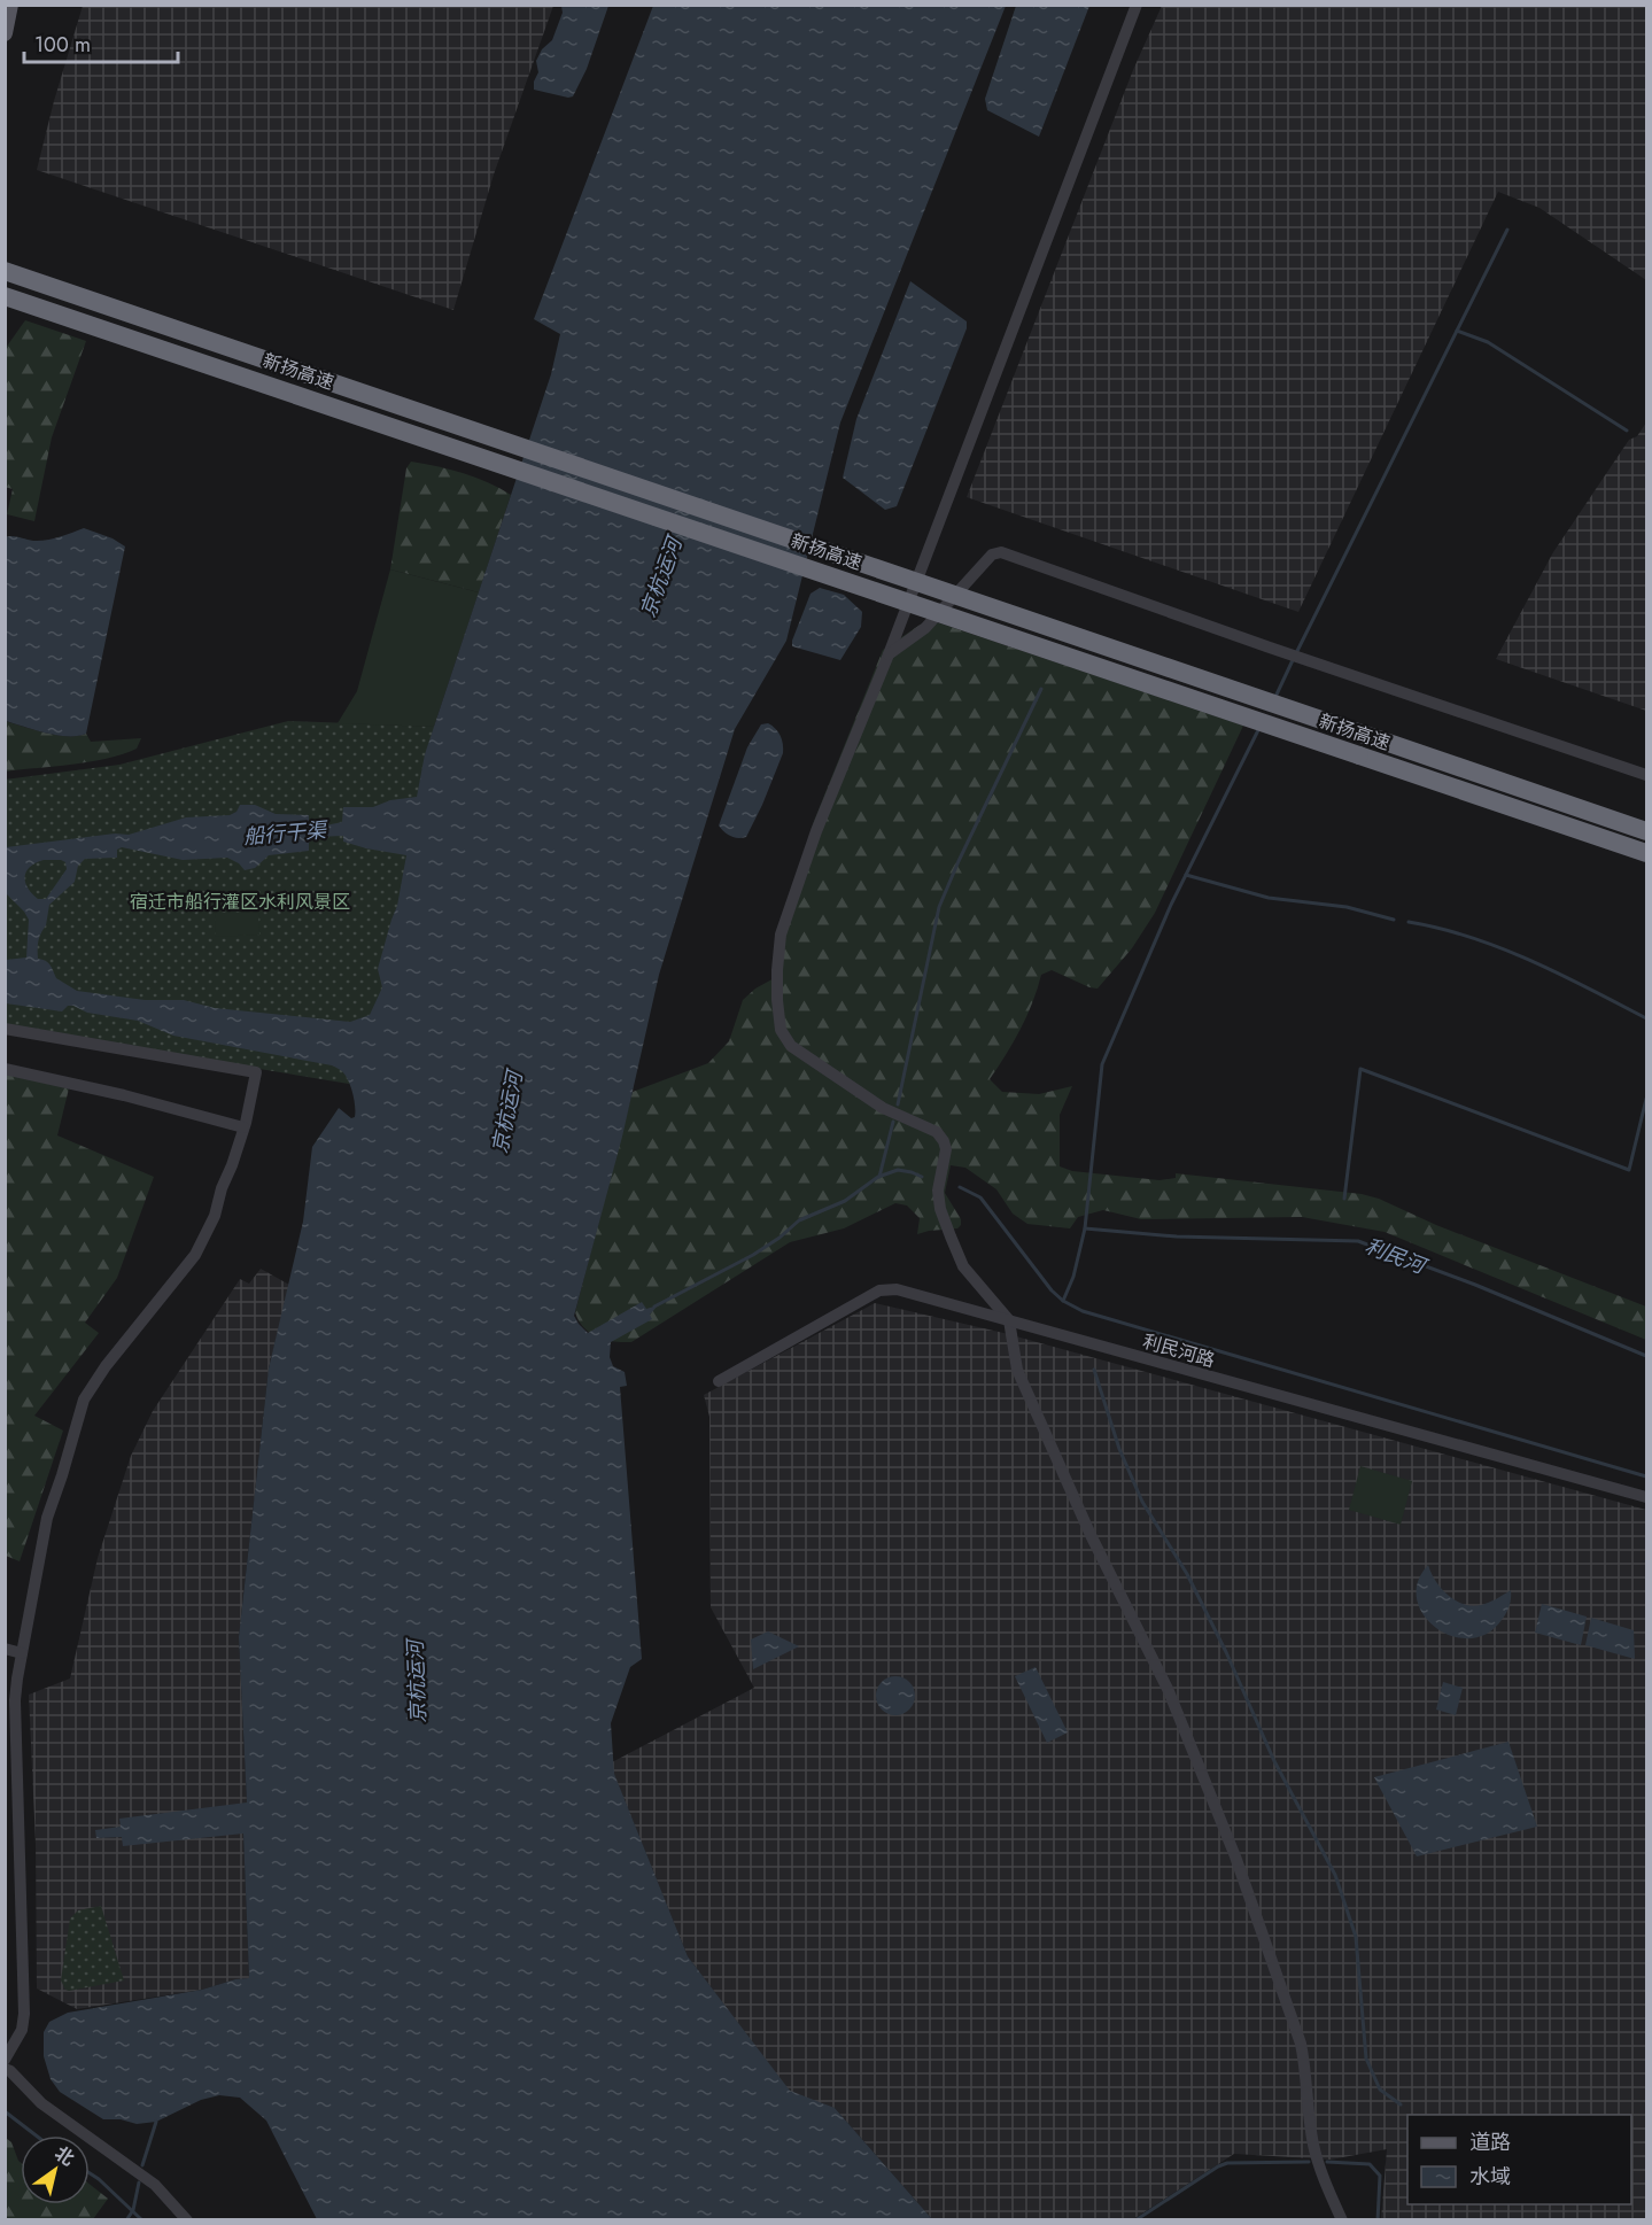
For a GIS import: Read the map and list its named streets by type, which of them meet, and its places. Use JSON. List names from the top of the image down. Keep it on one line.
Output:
{"streets":{"highway":["新扬高速"],"street":["利民河路"]},"water":["京杭运河","船行干渠","利民河"],"parks":["宿迁市船行灌区水利风景区"],"legend":["道路","水域"],"scale_bar":"100 m","north":"top right"}
